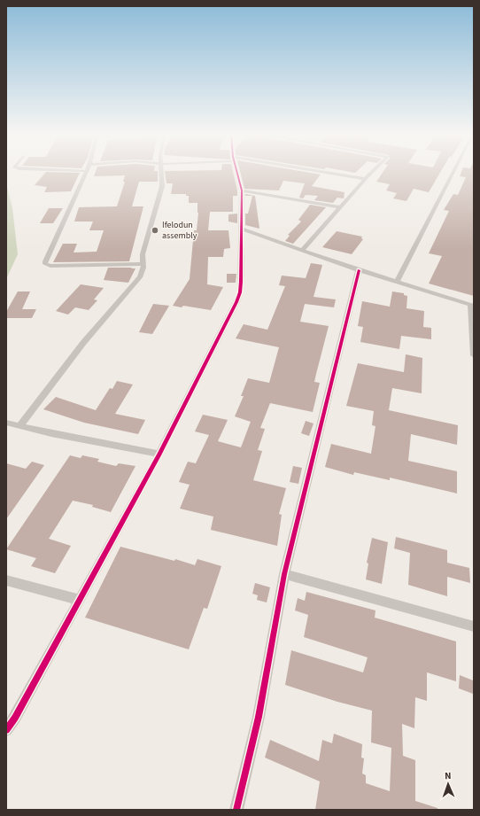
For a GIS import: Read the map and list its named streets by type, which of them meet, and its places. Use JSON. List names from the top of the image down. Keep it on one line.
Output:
{"places":["Ifelodun assembly"],"north":"top"}
